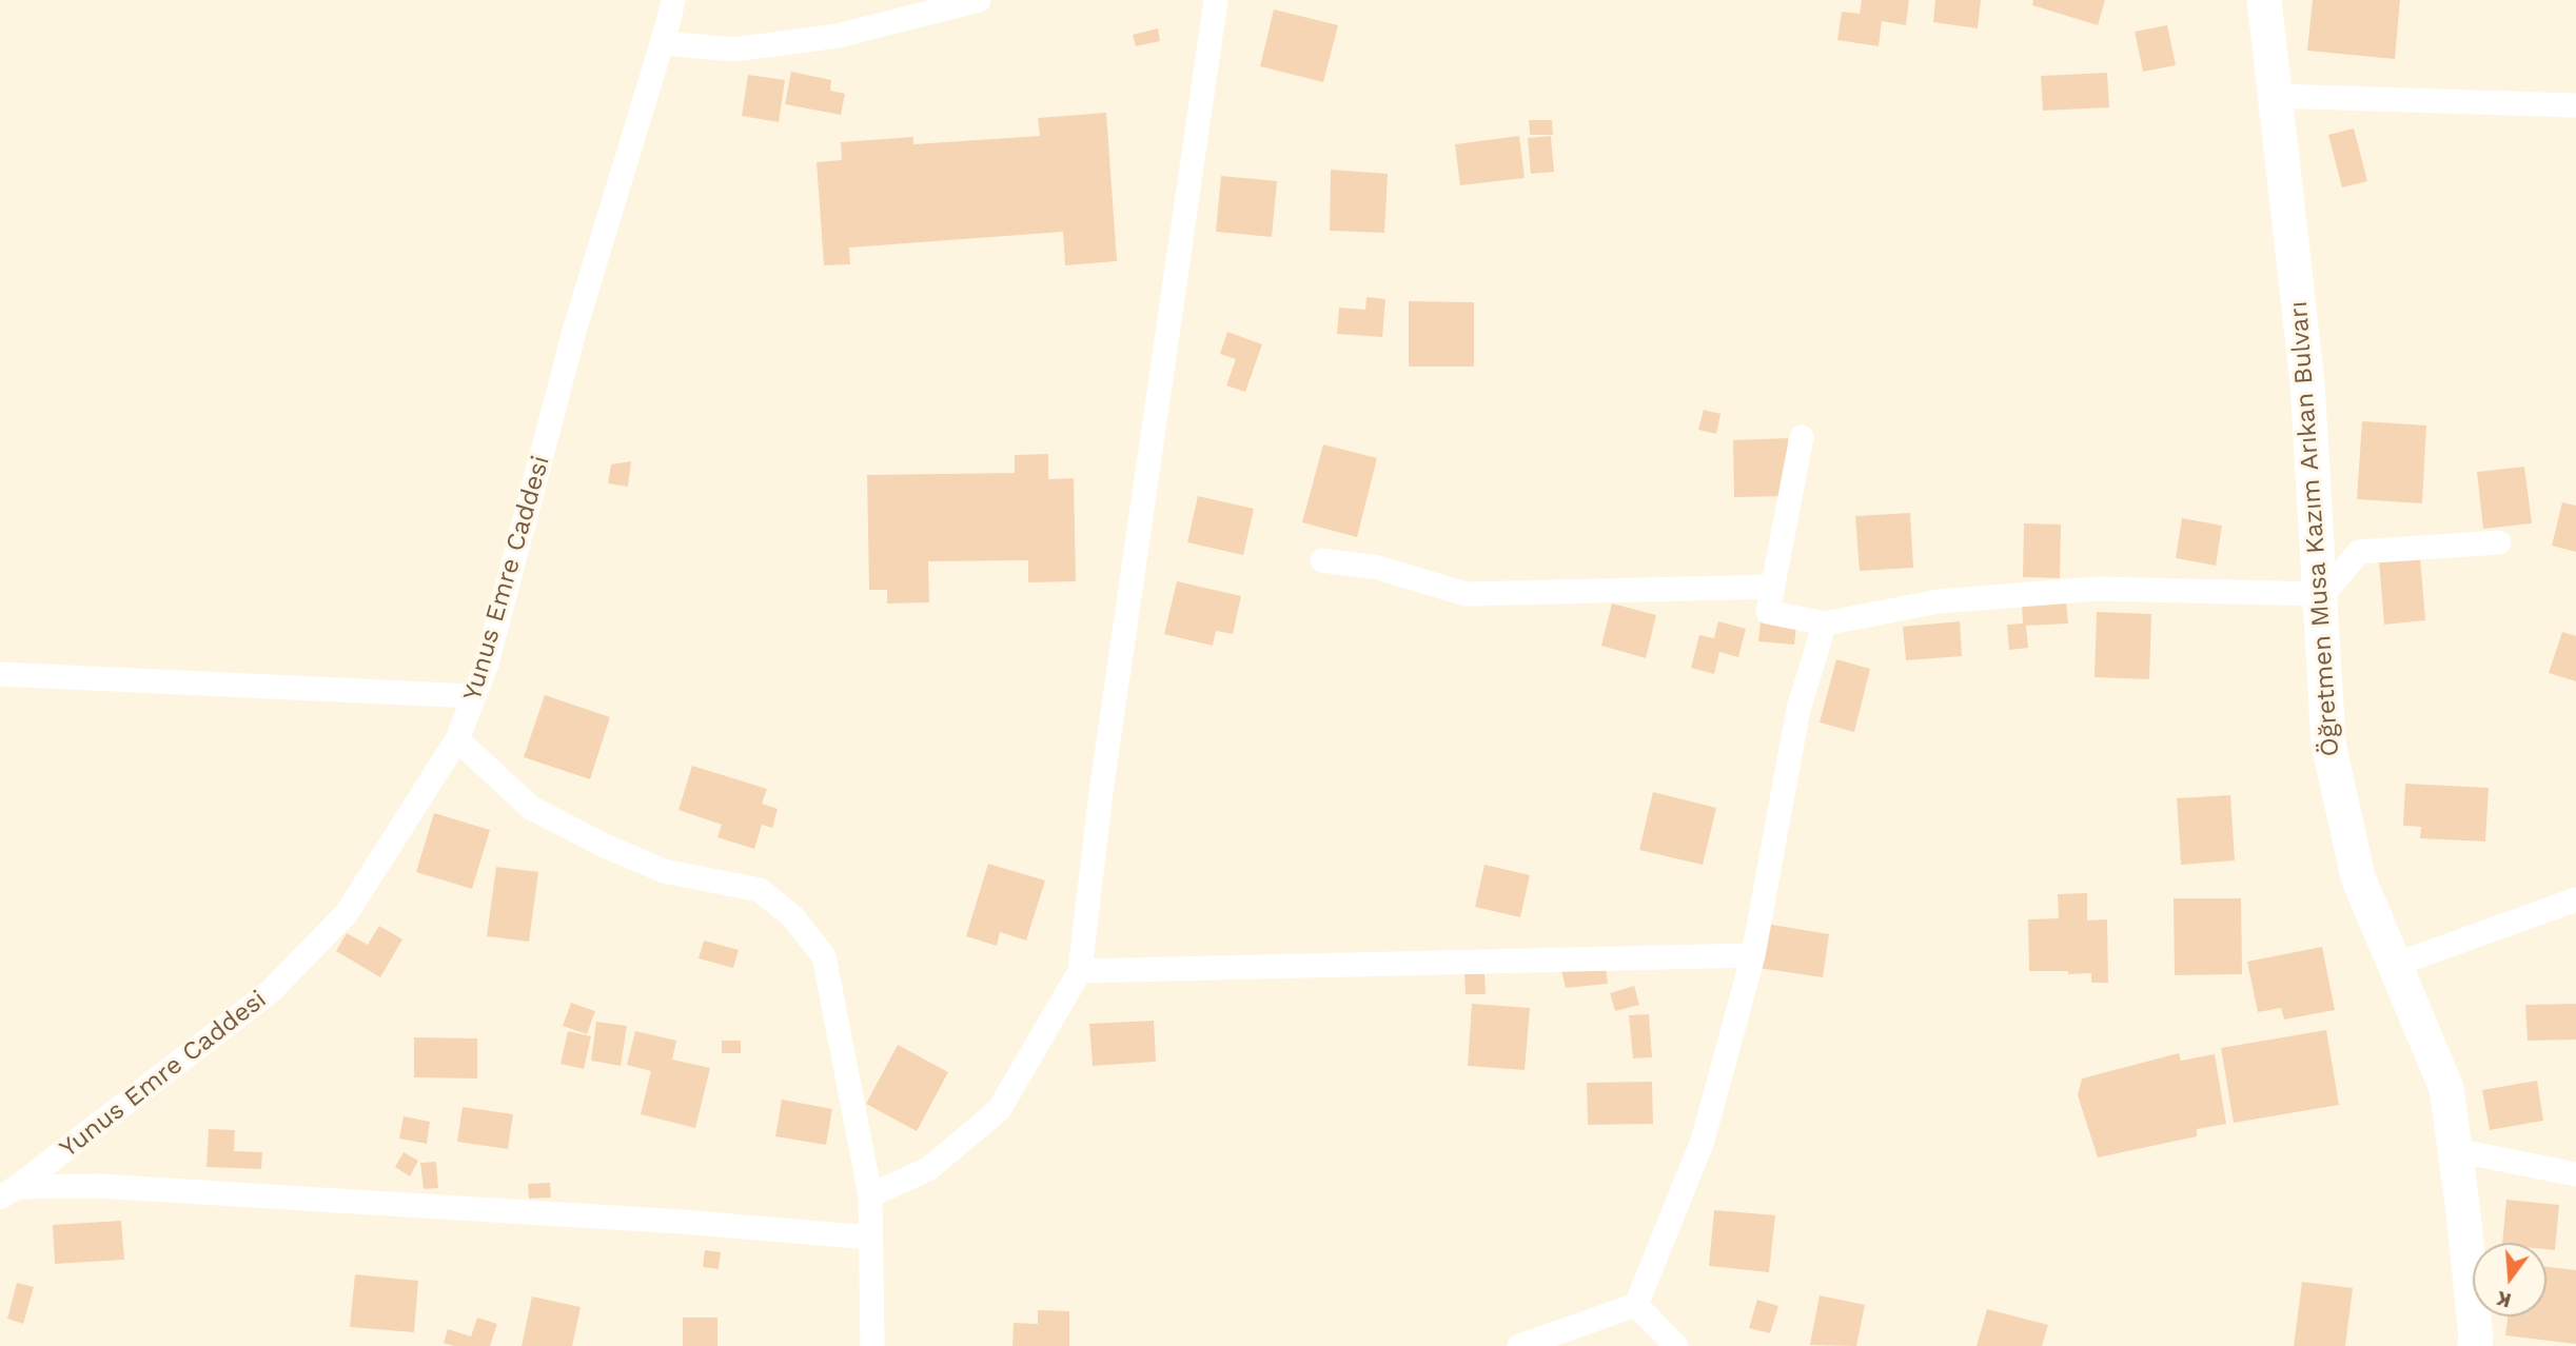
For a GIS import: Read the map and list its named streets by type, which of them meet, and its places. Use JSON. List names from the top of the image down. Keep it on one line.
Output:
{"streets":{"street":["Öğretmen Musa Kazım Arıkan Bulvarı","Yunus Emre Caddesi"]},"north":"bottom"}
